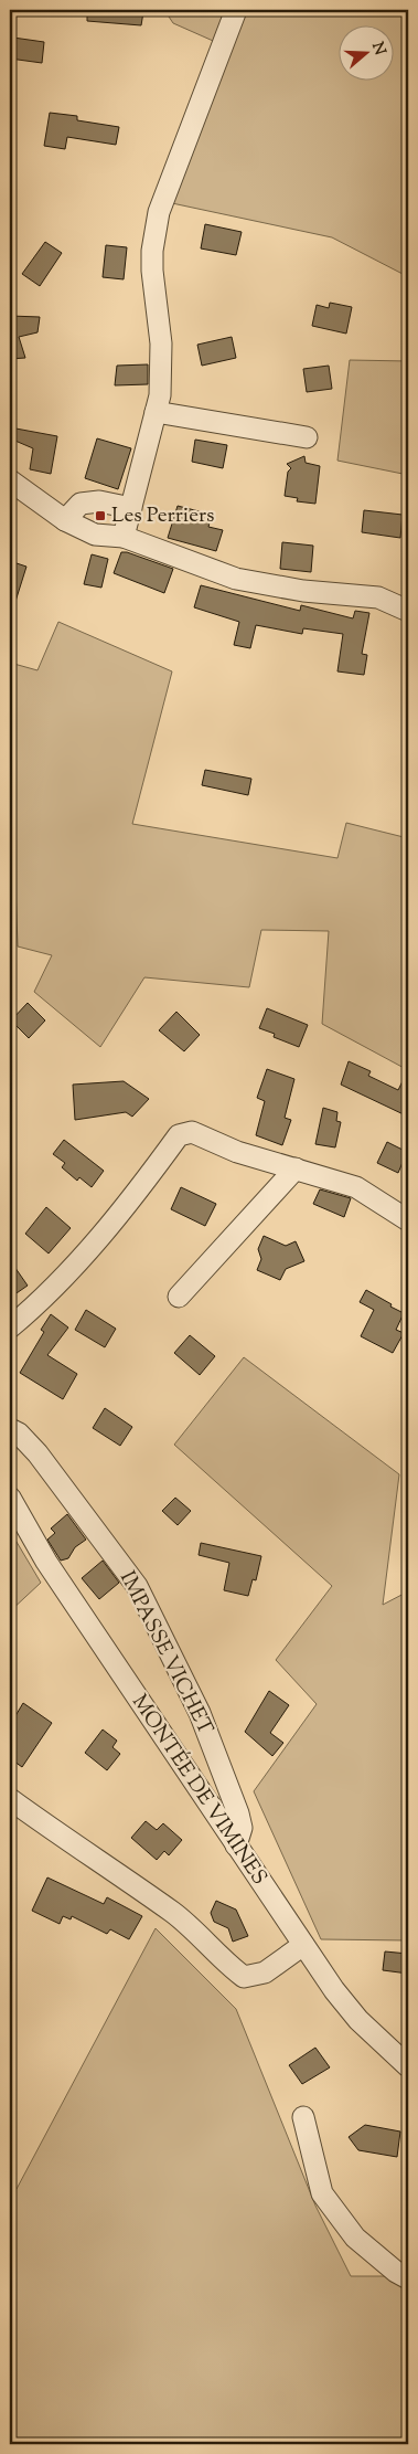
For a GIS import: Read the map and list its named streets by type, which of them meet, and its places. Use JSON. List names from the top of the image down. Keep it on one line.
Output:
{"streets":{"street":["IMPASSE VICHET","MONTÉE DE VIMINES"]},"crossings":[["IMPASSE VICHET","MONTÉE DE VIMINES"]],"places":{"transit":["Les Perriers"]},"north":"right"}
